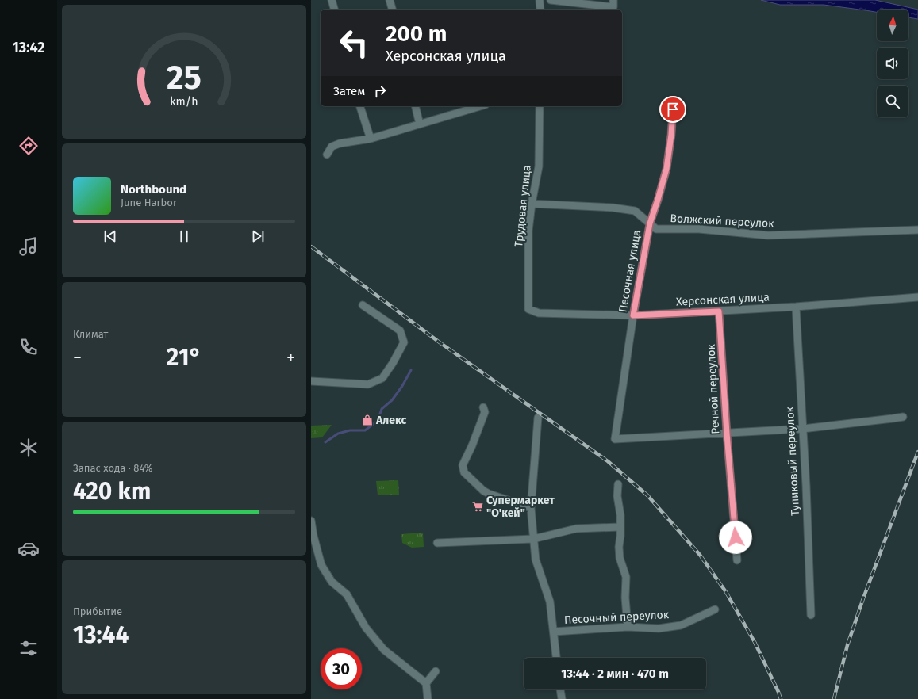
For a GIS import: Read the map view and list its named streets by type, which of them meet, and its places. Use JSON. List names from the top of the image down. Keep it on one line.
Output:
{"streets":{"street":["Трудовая улица","Волжский переулок","Песочная улица","Херсонская улица","Речной переулок","Тупиковый переулок","Песочный переулок"]},"crossings":[["Трудовая улица","Волжский переулок"],["Трудовая улица","Херсонская улица"],["Волжский переулок","Песочная улица"],["Песочная улица","Херсонская улица"],["Песочная улица","Речной переулок"],["Херсонская улица","Речной переулок"],["Херсонская улица","Тупиковый переулок"]],"places":{"shop":["Алекс"],"supermarket":["Супермаркет \"О'кей\""]},"north":"top","page":{"tabs":"13:42","turn":["200 m","Херсонская улица"],"then":"Затем","song":["Northbound","June Harbor"],"tile":["Климат",["Запас хода · 84%","420 km"],["Прибытие","13:44"]],"heat":["−","21°","+"],"limit":"30","trip":"13:44 · 2 мин · 470 m","gauge":["25","km/h"]}}
